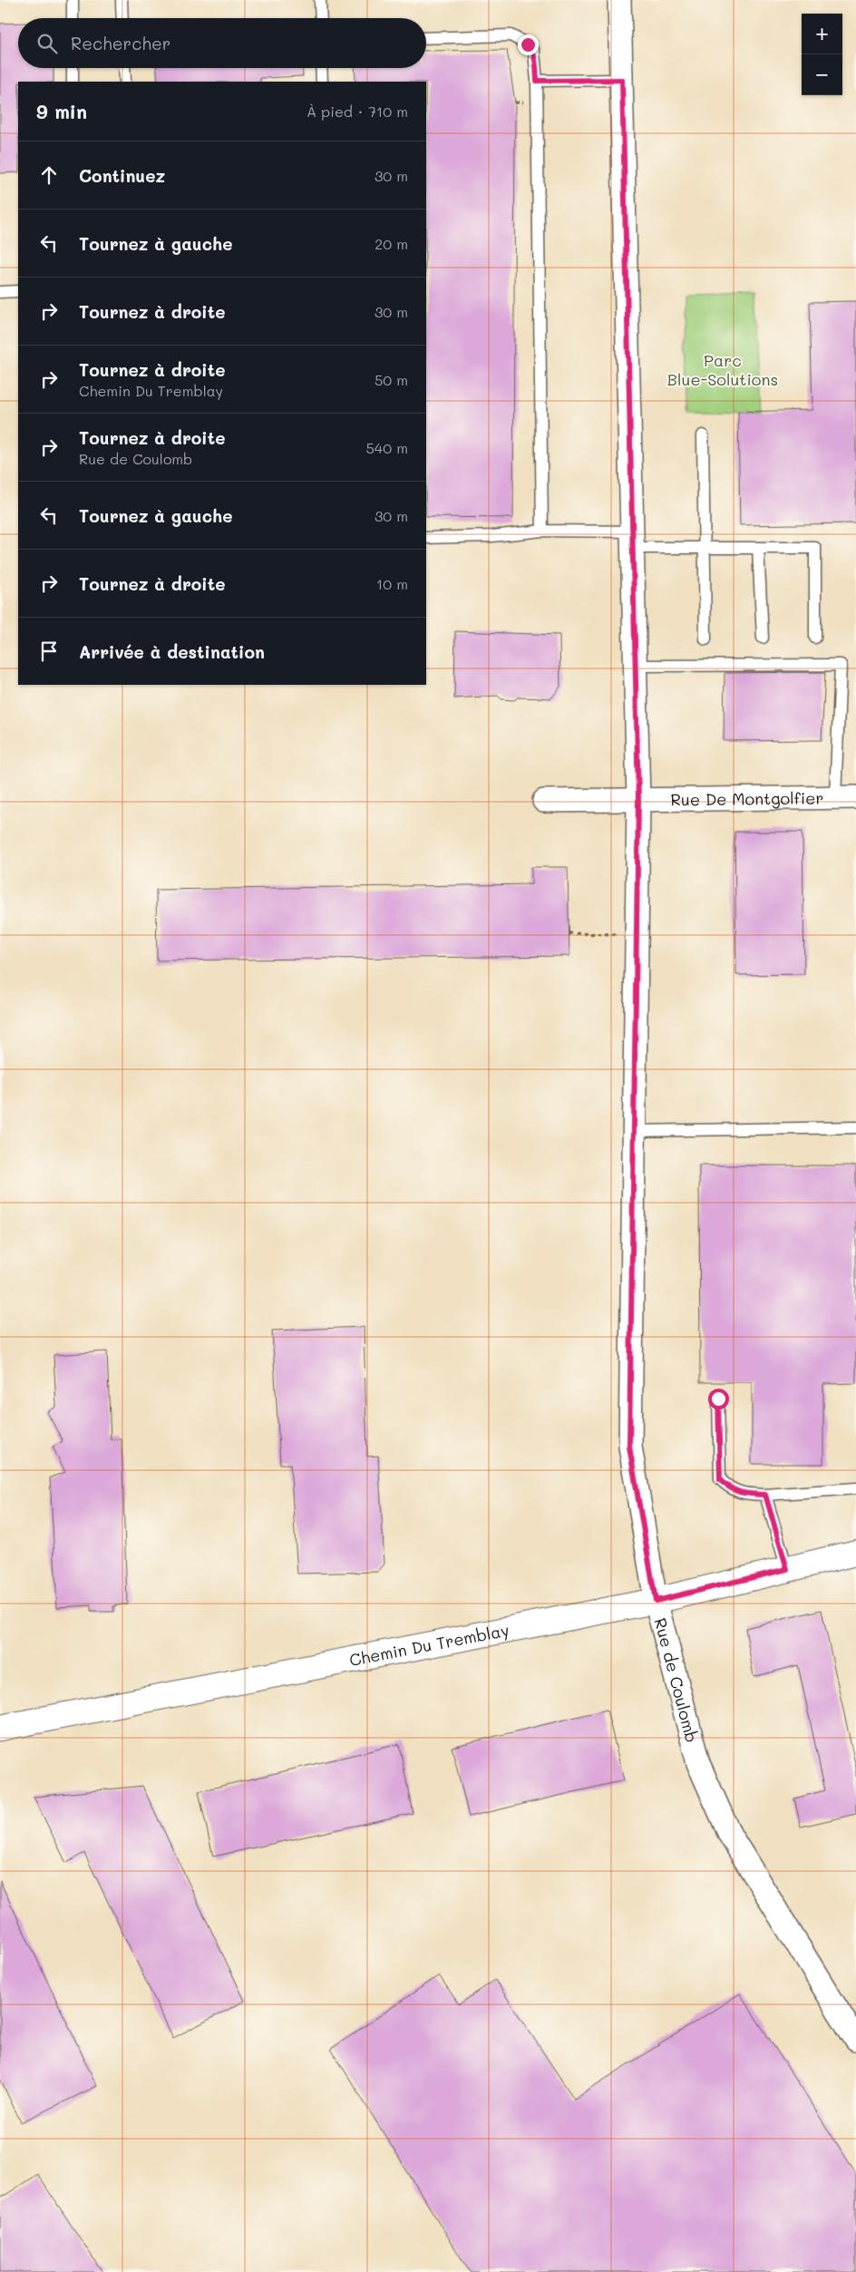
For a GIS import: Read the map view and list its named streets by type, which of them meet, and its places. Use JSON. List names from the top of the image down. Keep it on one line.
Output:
{"streets":{"street":["Rue De Montgolfier","Chemin Du Tremblay","Rue de Coulomb"]},"crossings":[["Rue De Montgolfier","Rue de Coulomb"],["Chemin Du Tremblay","Rue de Coulomb"]],"parks":["Parc Blue-Solutions"],"page":{"map_buttons":["+","−"],"search":"Rechercher","heading":["9 min","À pied · 710 m"],"list":[["Continuez","30 m"],["Tournez à gauche","20 m"],["Tournez à droite","30 m"],["Tournez à droite","Chemin Du Tremblay","50 m"],["Tournez à droite","Rue de Coulomb","540 m"],["Tournez à gauche","30 m"],["Tournez à droite","10 m"],"Arrivée à destination"]}}
